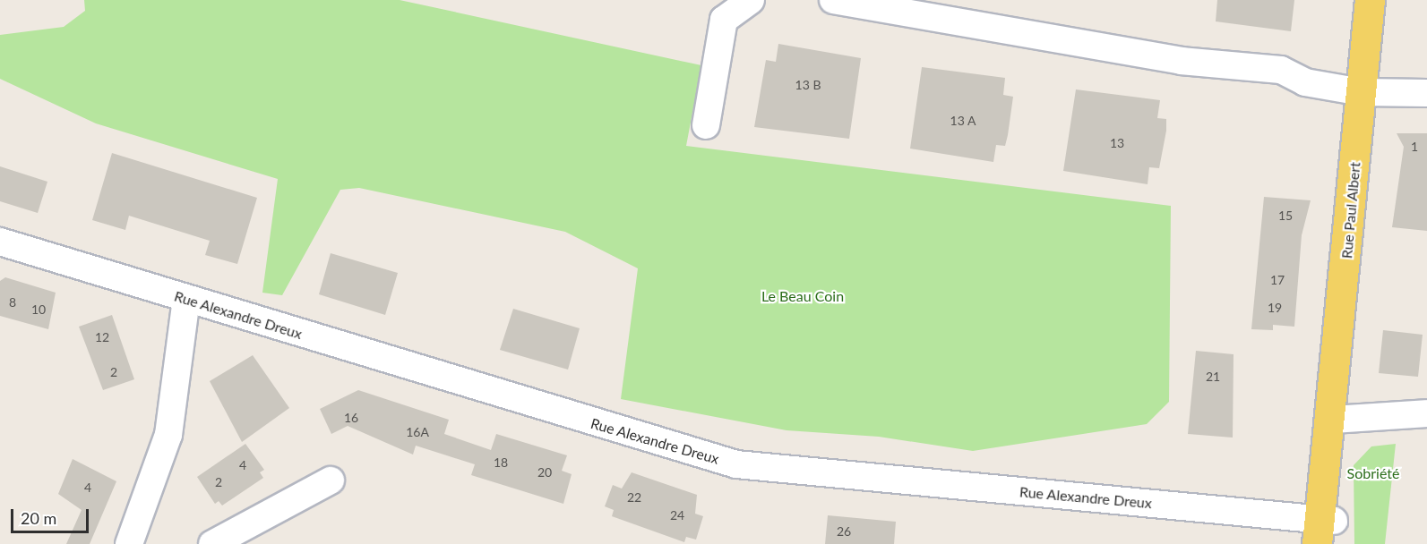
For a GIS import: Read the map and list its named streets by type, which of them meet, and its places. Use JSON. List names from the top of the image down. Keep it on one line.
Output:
{"streets":{"main road":["Rue Paul Albert"],"street":["Rue Alexandre Dreux"]},"crossings":[["Rue Paul Albert","Rue Alexandre Dreux"]],"parks":["Le Beau Coin","Sobriété"],"house_numbers":["13 B","13 A","13","1","15","17","8","19","10","12","2","21","16","16A","18","4","20","2","4","22","24","26"],"scale_bar":"20 m"}
